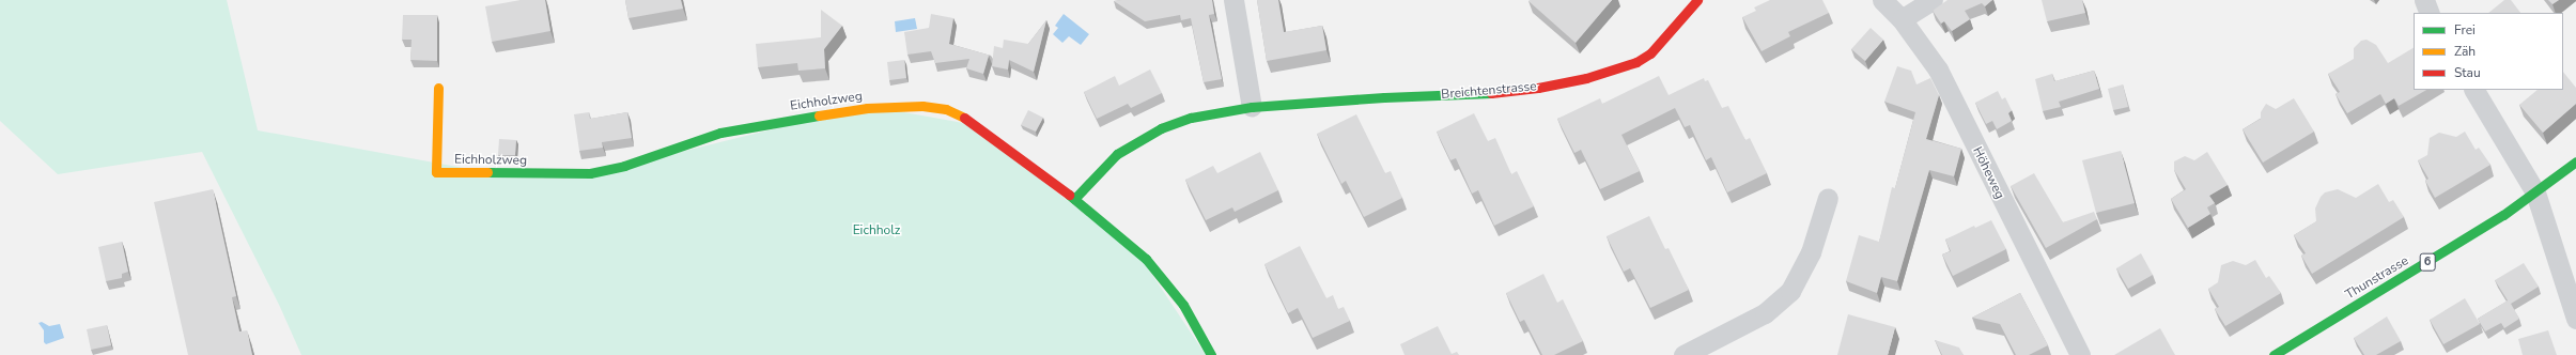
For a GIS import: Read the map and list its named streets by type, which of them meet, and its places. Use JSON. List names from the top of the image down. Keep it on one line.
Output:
{"streets":{"street":["Breichtenstrasse","Eichholzweg","Höheweg","6","Thunstrasse"]},"crossings":[["Breichtenstrasse","Eichholzweg"]],"parks":["Eichholz"],"legend":["Frei","Zäh","Stau"]}
